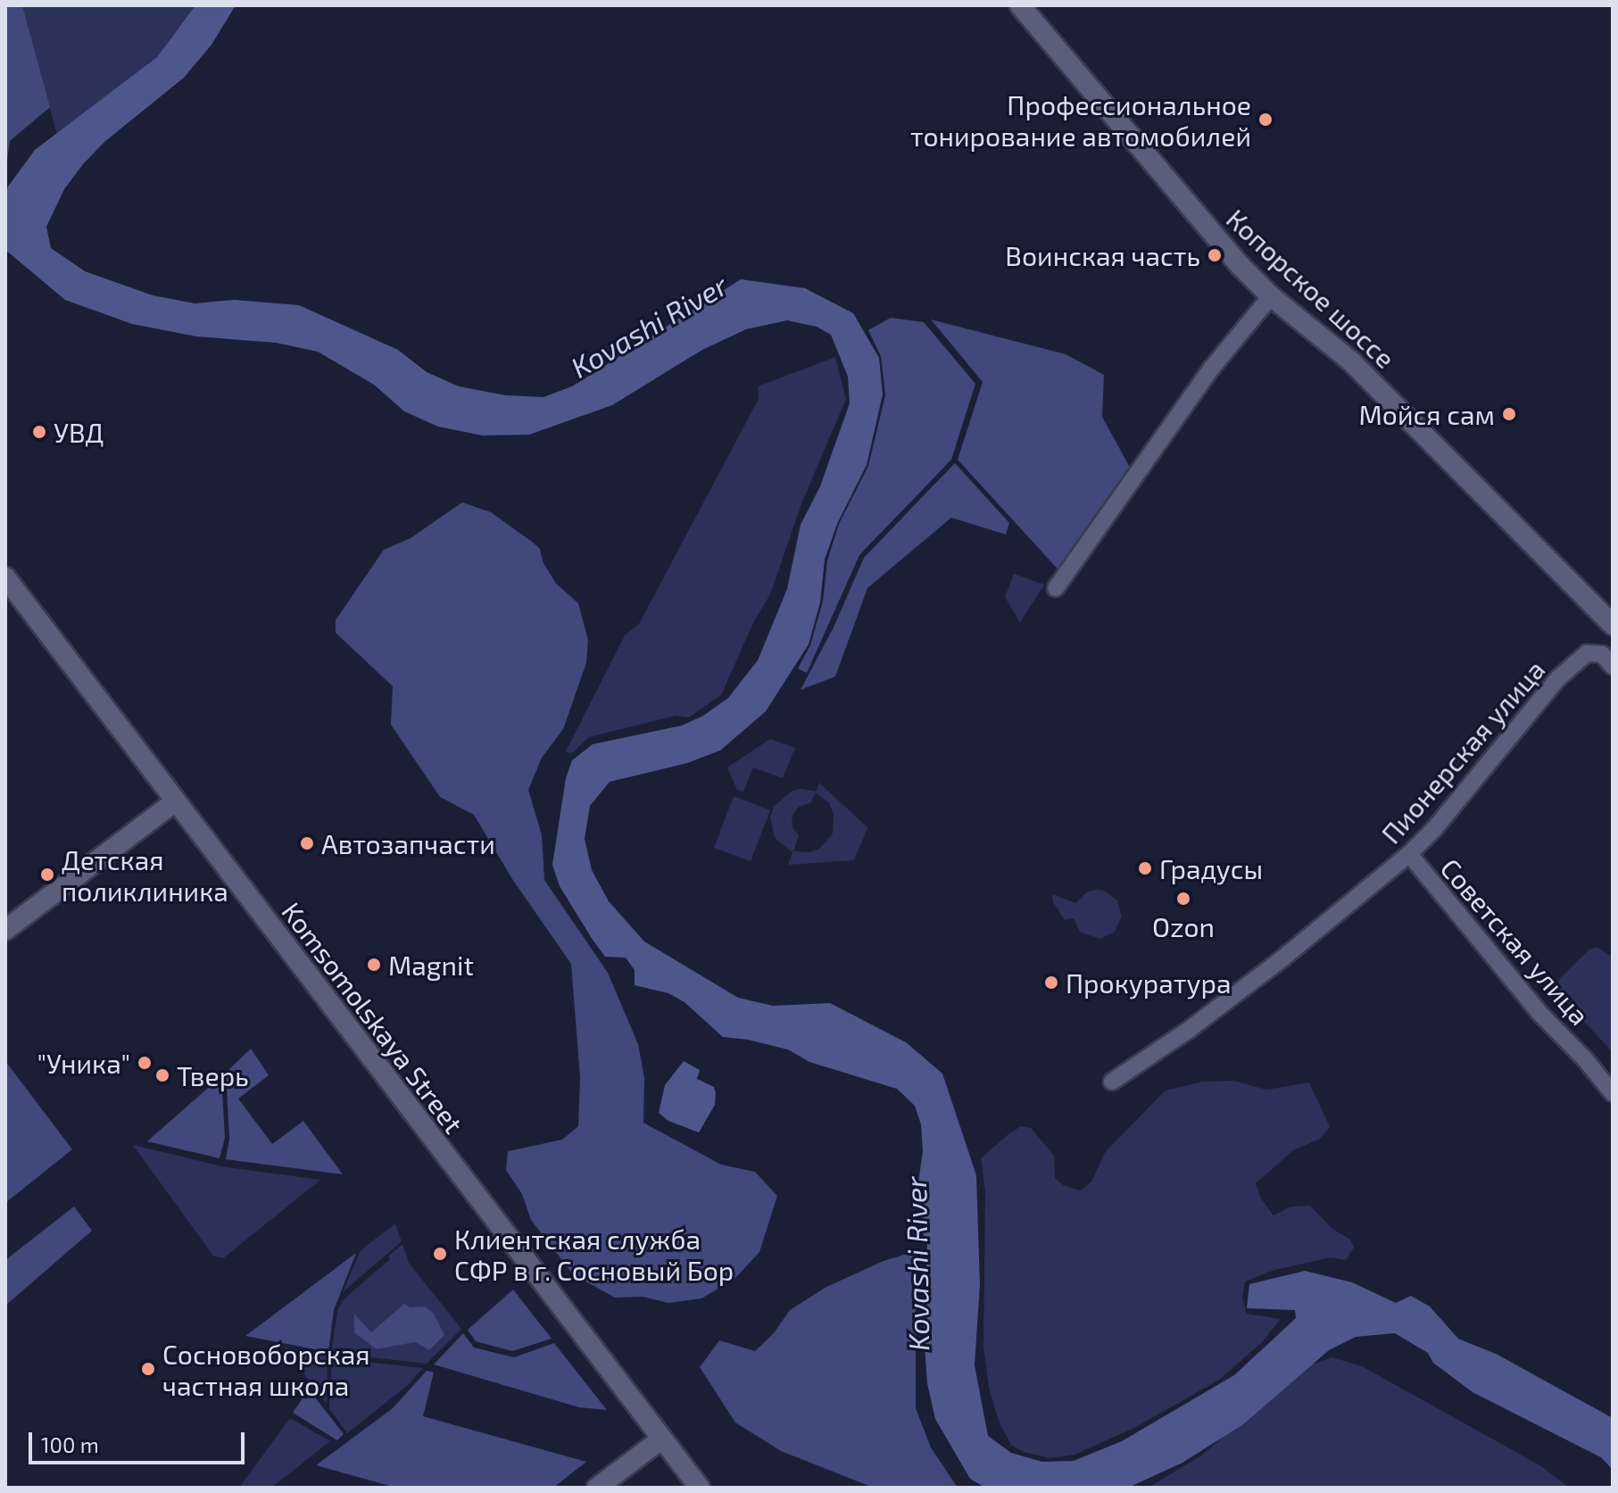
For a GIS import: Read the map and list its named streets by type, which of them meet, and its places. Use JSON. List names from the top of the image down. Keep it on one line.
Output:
{"streets":{"street":["Копорское шоссе","Пионерская улица","Советская улица","Komsomolskaya Street"]},"crossings":[["Пионерская улица","Советская улица"]],"water":["Kovashi River"],"places":["Профессиональное тонирование автомобилей","Воинская часть","Мойся сам","УВД","Автозапчасти","Градусы","Детская поликлиника","Ozon","Magnit","Прокуратура","\"Уника\"","Тверь","Клиентская служба СФР в г. Сосновый Бор","Сосновоборская частная школа"],"scale_bar":"100 m"}
